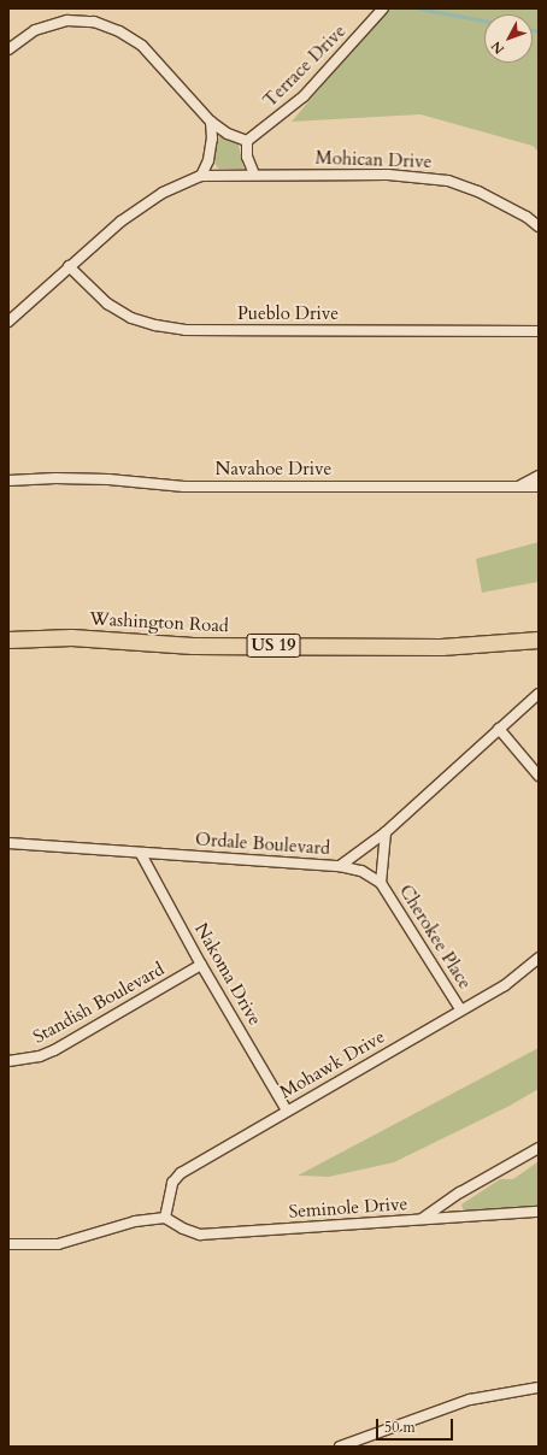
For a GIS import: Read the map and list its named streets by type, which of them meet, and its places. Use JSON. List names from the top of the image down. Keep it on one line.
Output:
{"streets":{"main road":["Washington Road","US 19"],"street":["Terrace Drive","Mohican Drive","Pueblo Drive","Navahoe Drive","Ordale Boulevard","Cherokee Place","Nakoma Drive","Standish Boulevard","Mohawk Drive","Seminole Drive"]},"crossings":[["Ordale Boulevard","Cherokee Place"],["Ordale Boulevard","Nakoma Drive"],["Cherokee Place","Mohawk Drive"],["Nakoma Drive","Standish Boulevard"],["Nakoma Drive","Mohawk Drive"],["Mohawk Drive","Seminole Drive"]],"scale_bar":"50 m","north":"bottom left"}
